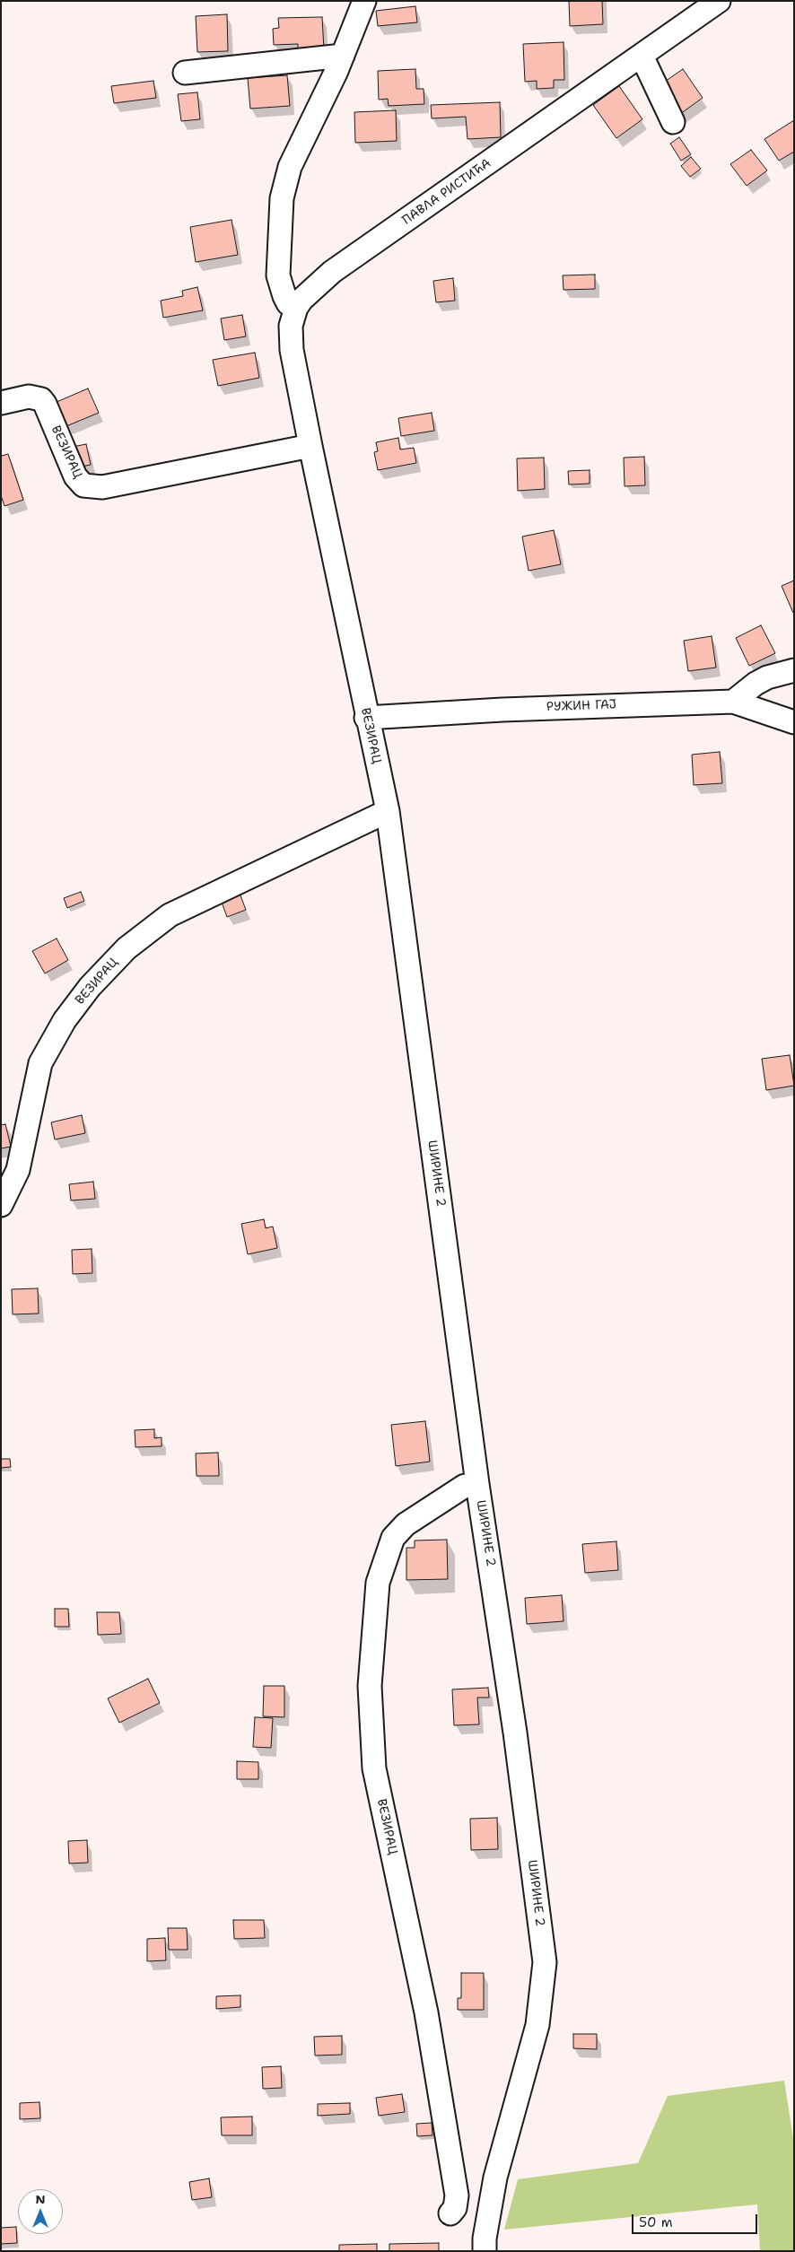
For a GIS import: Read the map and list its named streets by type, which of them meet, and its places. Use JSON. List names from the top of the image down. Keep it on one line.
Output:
{"streets":{"street":["ПАВЛА РИСТИЋА","ВЕЗИРАЦ","РУЖИН ГАЈ","ШИРИНЕ 2"]},"crossings":[["ПАВЛА РИСТИЋА","ВЕЗИРАЦ"],["ВЕЗИРАЦ","РУЖИН ГАЈ"],["ВЕЗИРАЦ","ШИРИНЕ 2"]],"scale_bar":"50 m","north":"top"}
